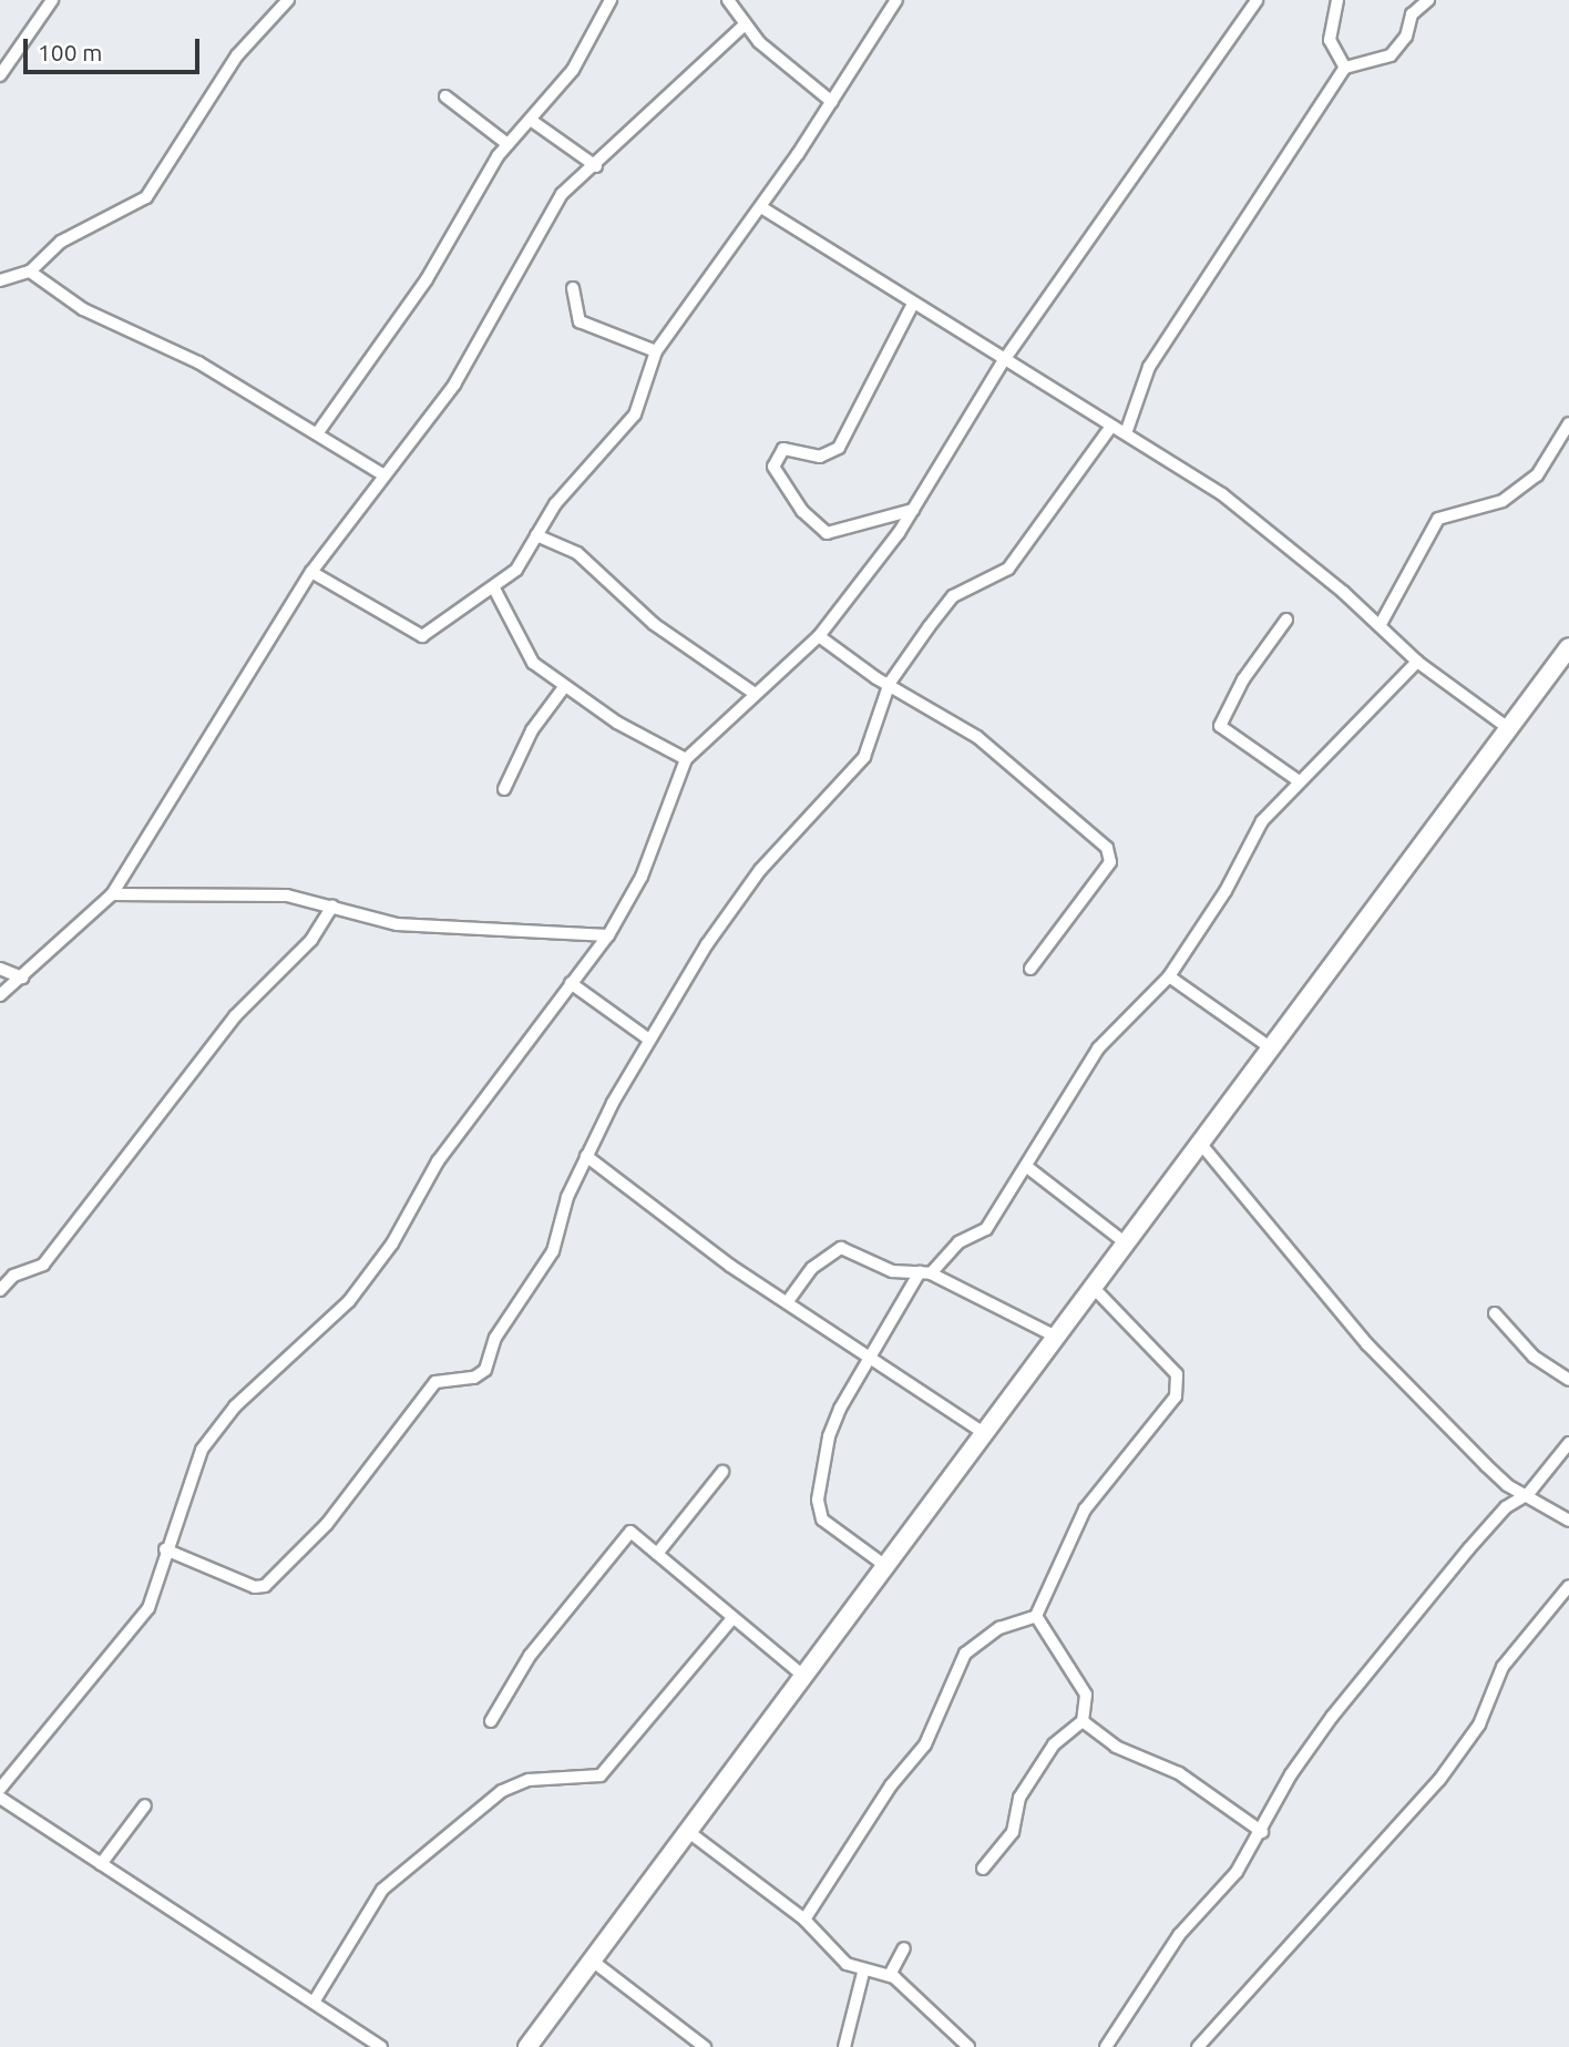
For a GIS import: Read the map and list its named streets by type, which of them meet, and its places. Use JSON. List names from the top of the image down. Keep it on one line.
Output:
{"scale_bar":"100 m"}
